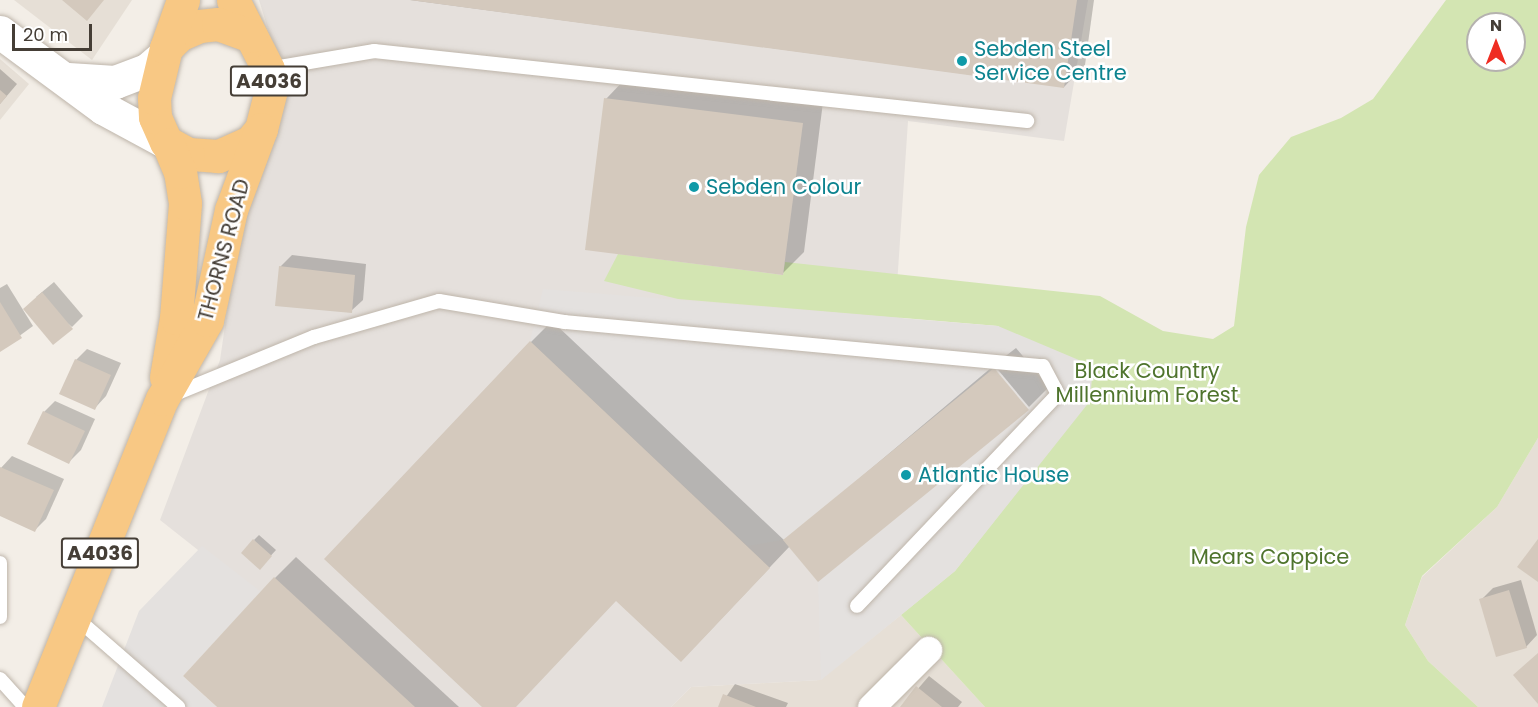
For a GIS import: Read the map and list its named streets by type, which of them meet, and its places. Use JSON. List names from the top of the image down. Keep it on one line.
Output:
{"streets":{"highway":["A4036","THORNS ROAD"]},"crossings":[["A4036","THORNS ROAD"]],"parks":["Black Country Millennium Forest","Mears Coppice"],"places":["Sebden Steel Service Centre","Sebden Colour","Atlantic House"],"scale_bar":"20 m","north":"top"}
